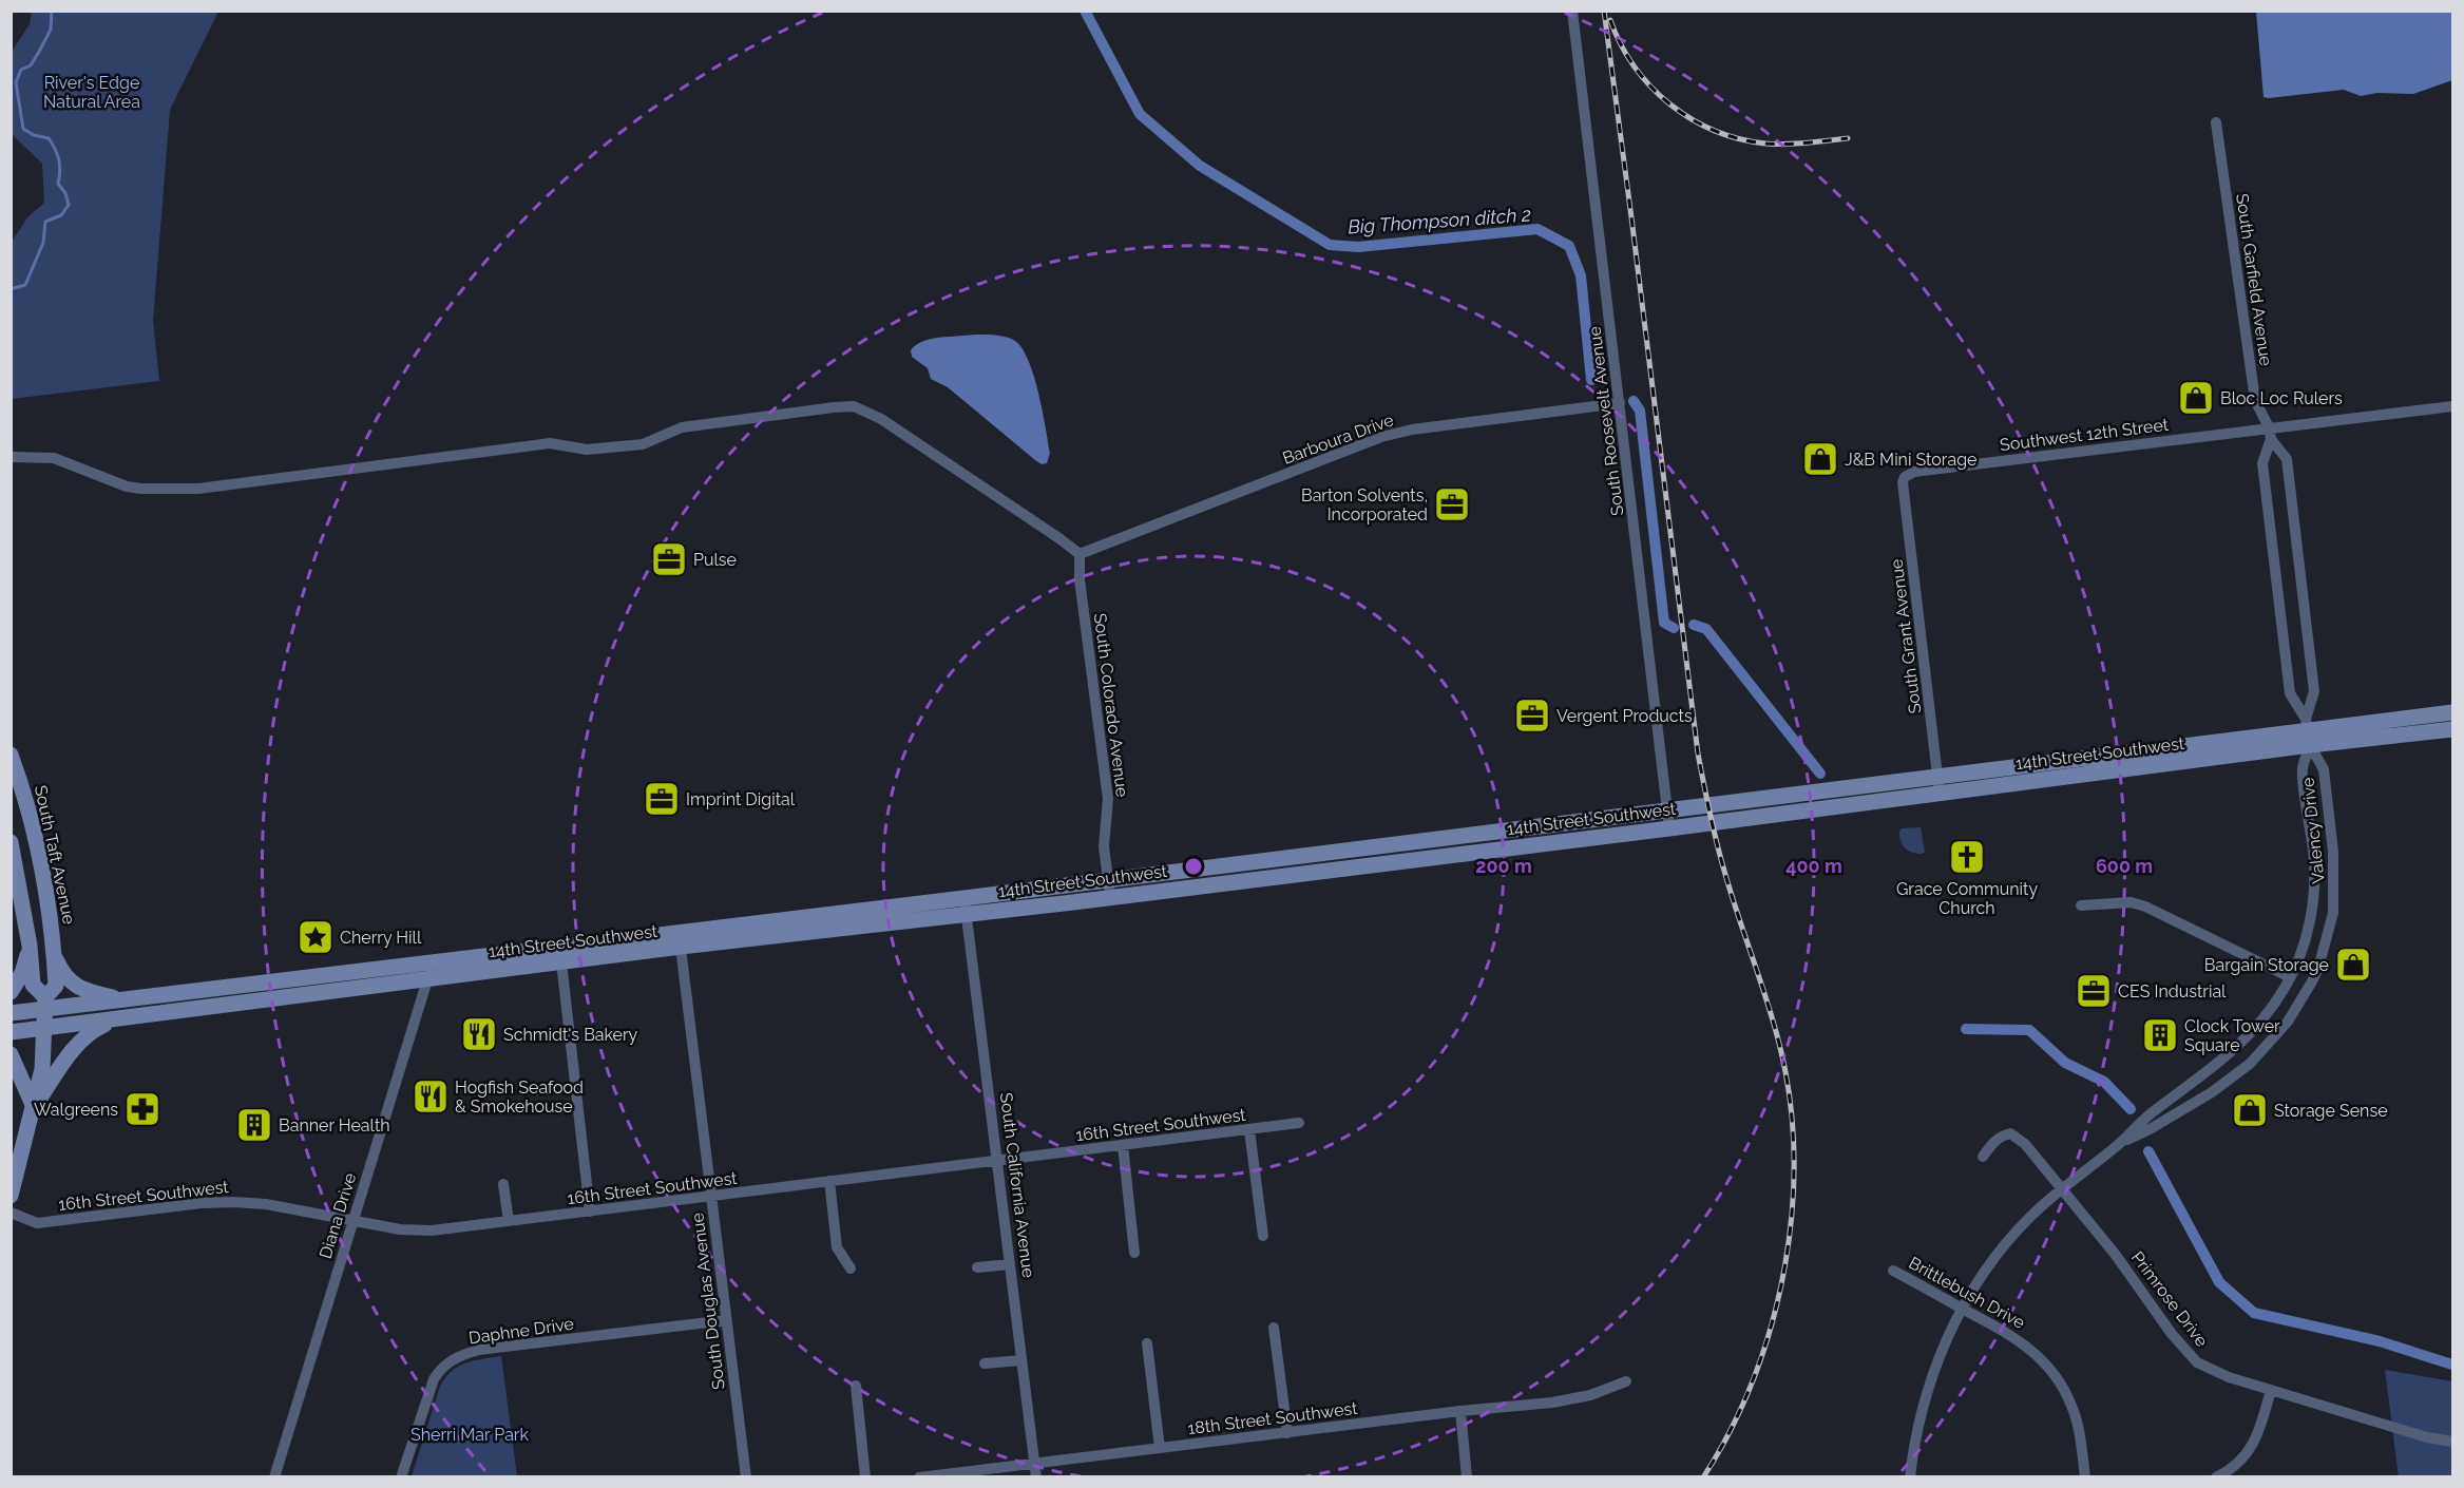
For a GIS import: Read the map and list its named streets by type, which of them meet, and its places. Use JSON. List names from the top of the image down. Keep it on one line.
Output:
{"streets":{"main road":["14th Street Southwest","South Taft Avenue"],"street":["South Garfield Avenue","South Roosevelt Avenue","Southwest 12th Street","Barboura Drive","South Grant Avenue","South Colorado Avenue","Valency Drive","16th Street Southwest","South California Avenue","Diana Drive","Brittlebush Drive","Primrose Drive","South Douglas Avenue","Daphne Drive","18th Street Southwest"]},"crossings":[["South Garfield Avenue","Southwest 12th Street"],["South Garfield Avenue","14th Street Southwest"],["South Garfield Avenue","Valency Drive"],["South Roosevelt Avenue","Barboura Drive"],["South Roosevelt Avenue","14th Street Southwest"],["Southwest 12th Street","South Grant Avenue"],["Barboura Drive","South Colorado Avenue"],["South Grant Avenue","14th Street Southwest"],["South Colorado Avenue","14th Street Southwest"],["14th Street Southwest","Valency Drive"],["14th Street Southwest","South Taft Avenue"],["14th Street Southwest","South California Avenue"],["14th Street Southwest","Diana Drive"],["14th Street Southwest","South Douglas Avenue"],["Valency Drive","Brittlebush Drive"],["Valency Drive","Primrose Drive"],["16th Street Southwest","South California Avenue"],["16th Street Southwest","Diana Drive"],["16th Street Southwest","South Douglas Avenue"],["South California Avenue","18th Street Southwest"],["South Douglas Avenue","Daphne Drive"]],"water":["Big Thompson ditch 2"],"parks":["River's Edge Natural Area","Sherri Mar Park"],"places":{"shop":["Bloc Loc Rulers","J&B Mini Storage","Bargain Storage","Storage Sense"],"office":["Barton Solvents, Incorporated","Pulse","Vergent Products","Imprint Digital","CES Industrial"],"church":["Grace Community Church"],"place":["Cherry Hill"],"restaurant":["Schmidt's Bakery","Hogfish Seafood & Smokehouse"],"building":["Clock Tower Square","Banner Health"],"pharmacy":["Walgreens"]},"rings":["200 m","400 m","600 m"]}
